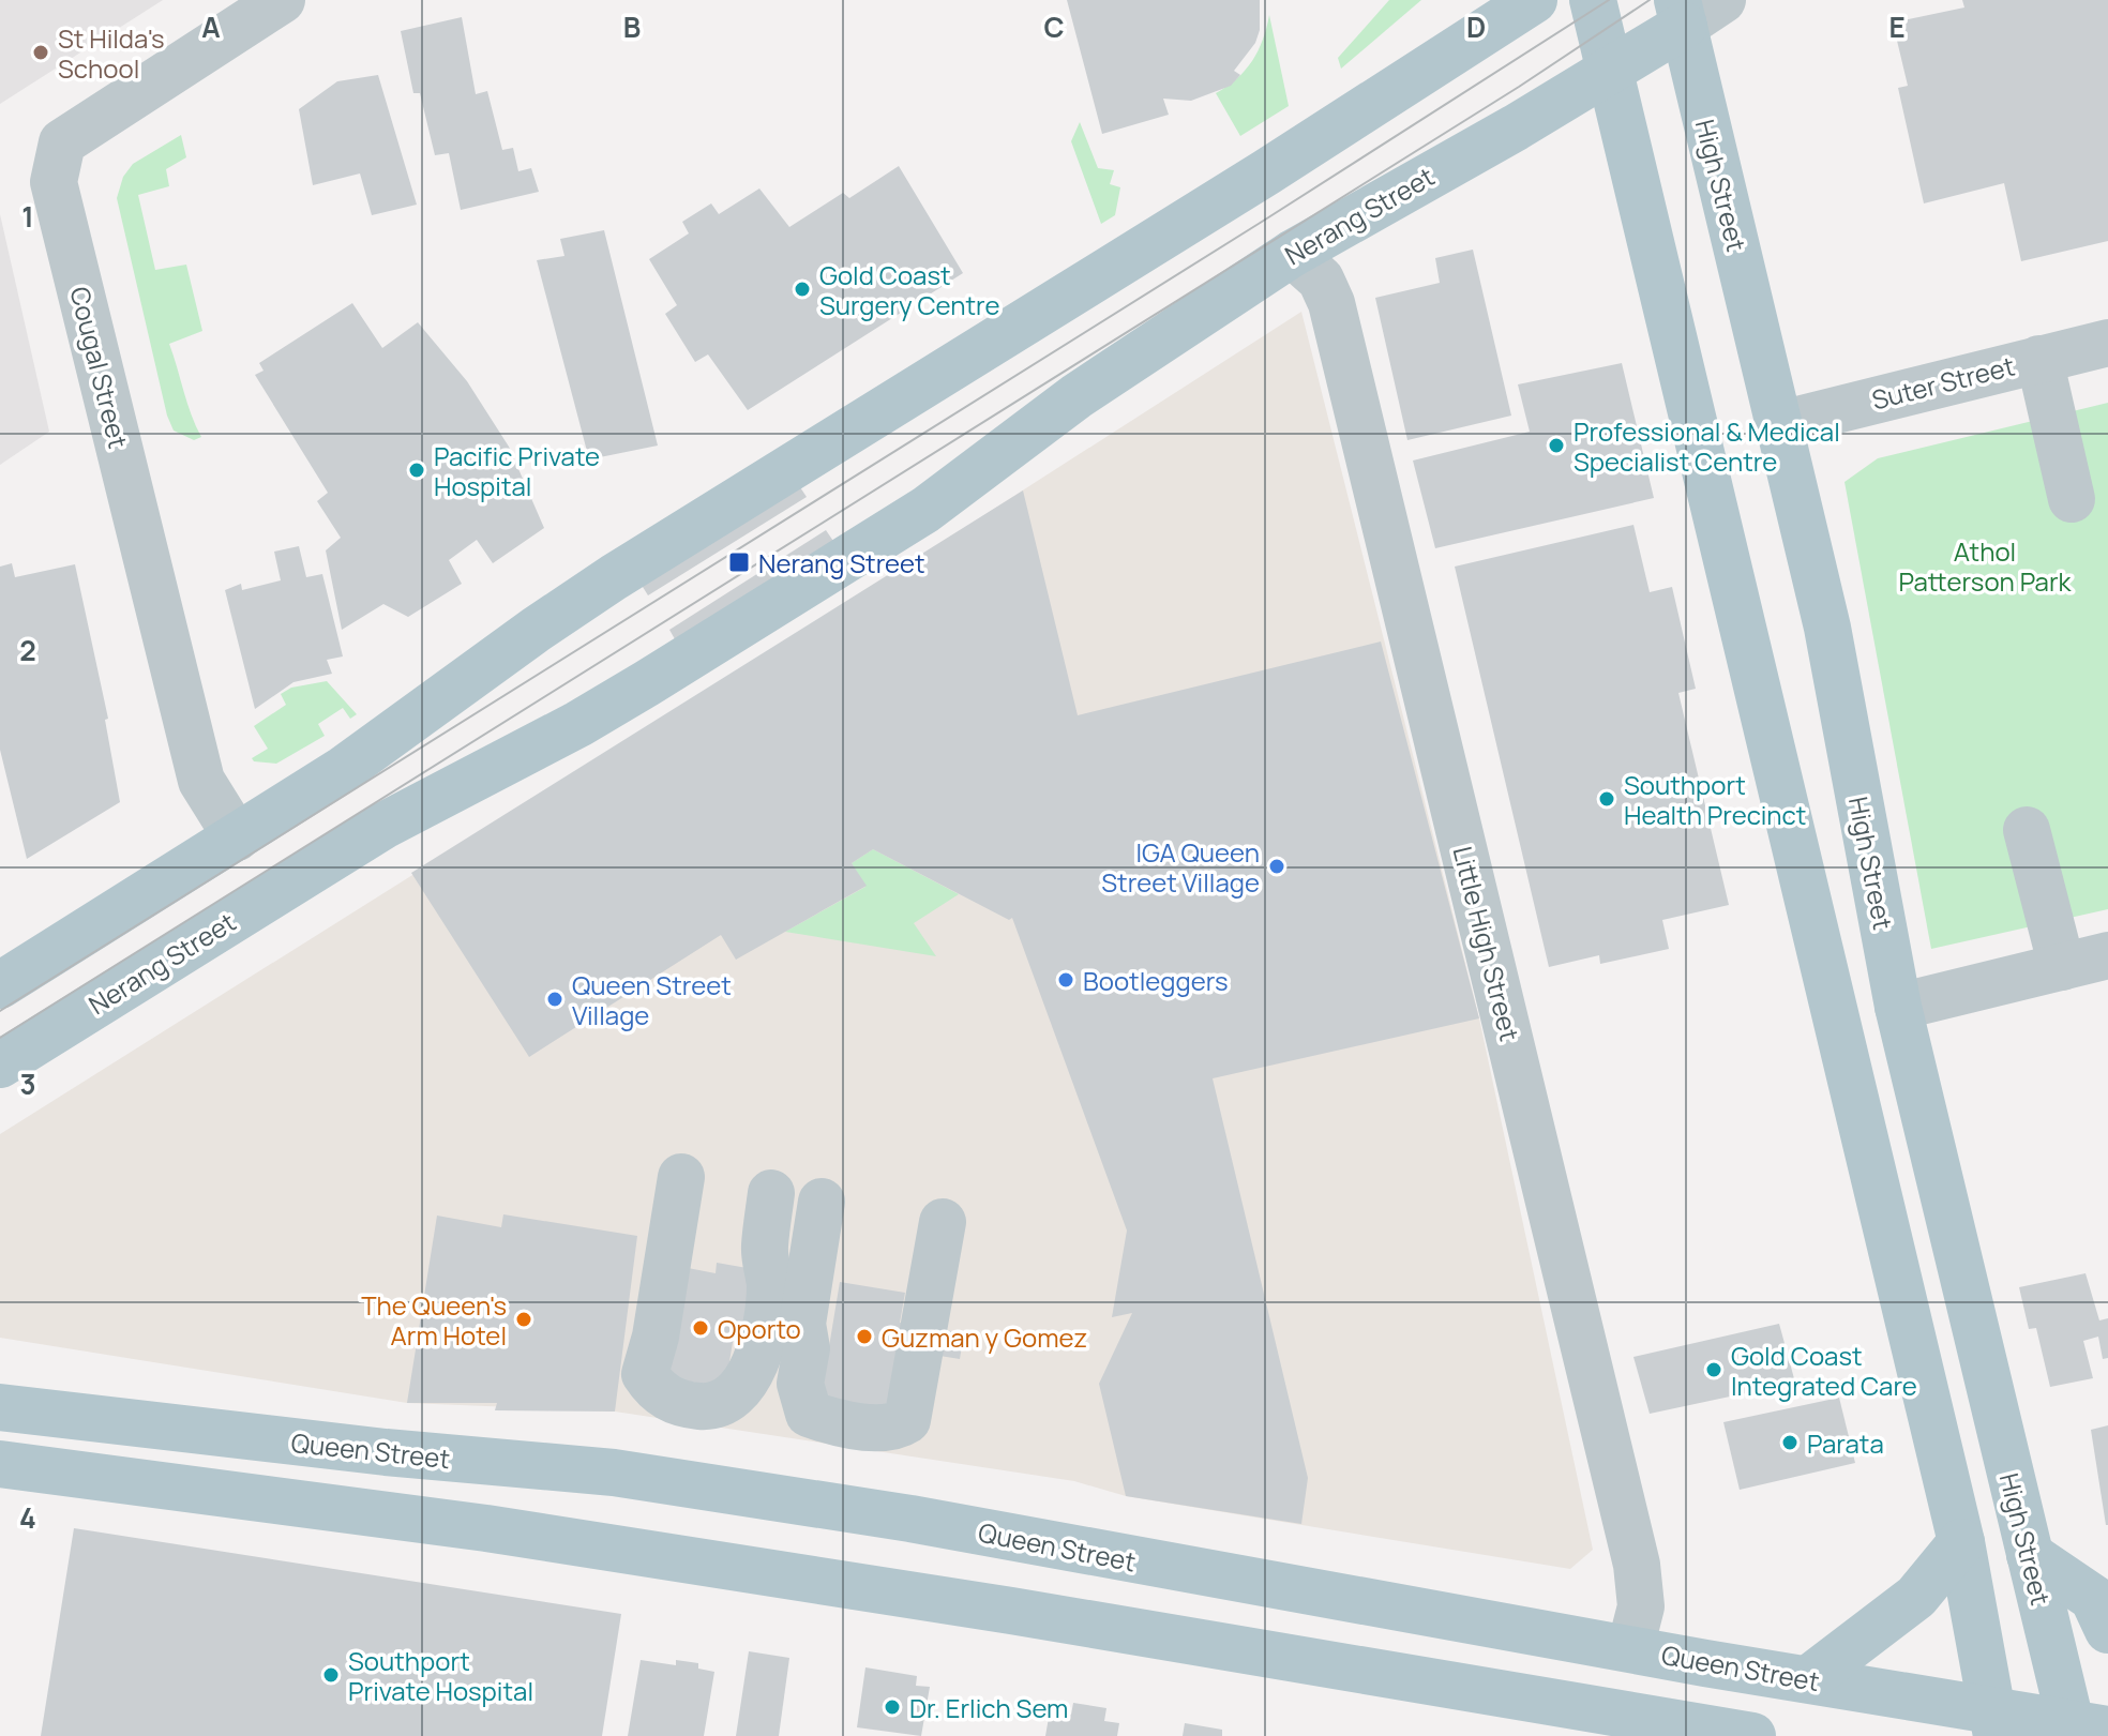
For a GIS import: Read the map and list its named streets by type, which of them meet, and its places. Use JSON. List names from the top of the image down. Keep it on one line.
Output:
{"streets":{"main road":["High Street","Nerang Street","Queen Street"],"street":["Cougal Street","Suter Street","Little High Street"]},"crossings":[["High Street","Nerang Street"],["High Street","Suter Street"],["High Street","Queen Street"],["Nerang Street","Little High Street"],["Little High Street","Queen Street"]],"parks":["Athol Patterson Park"],"places":{"other":["St Hilda's School","Gold Coast Surgery Centre","Professional & Medical Specialist Centre","Pacific Private Hospital","Southport Health Precinct","IGA Queen Street Village","Bootleggers","Queen Street Village","The Queen's Arm Hotel","Oporto","Guzman y Gomez","Gold Coast Integrated Care","Parata","Southport Private Hospital","Dr. Erlich Sem"],"transit":["Nerang Street"]},"grid":{"columns":["A","B","C","D","E"],"rows":["1","2","3","4"]}}
